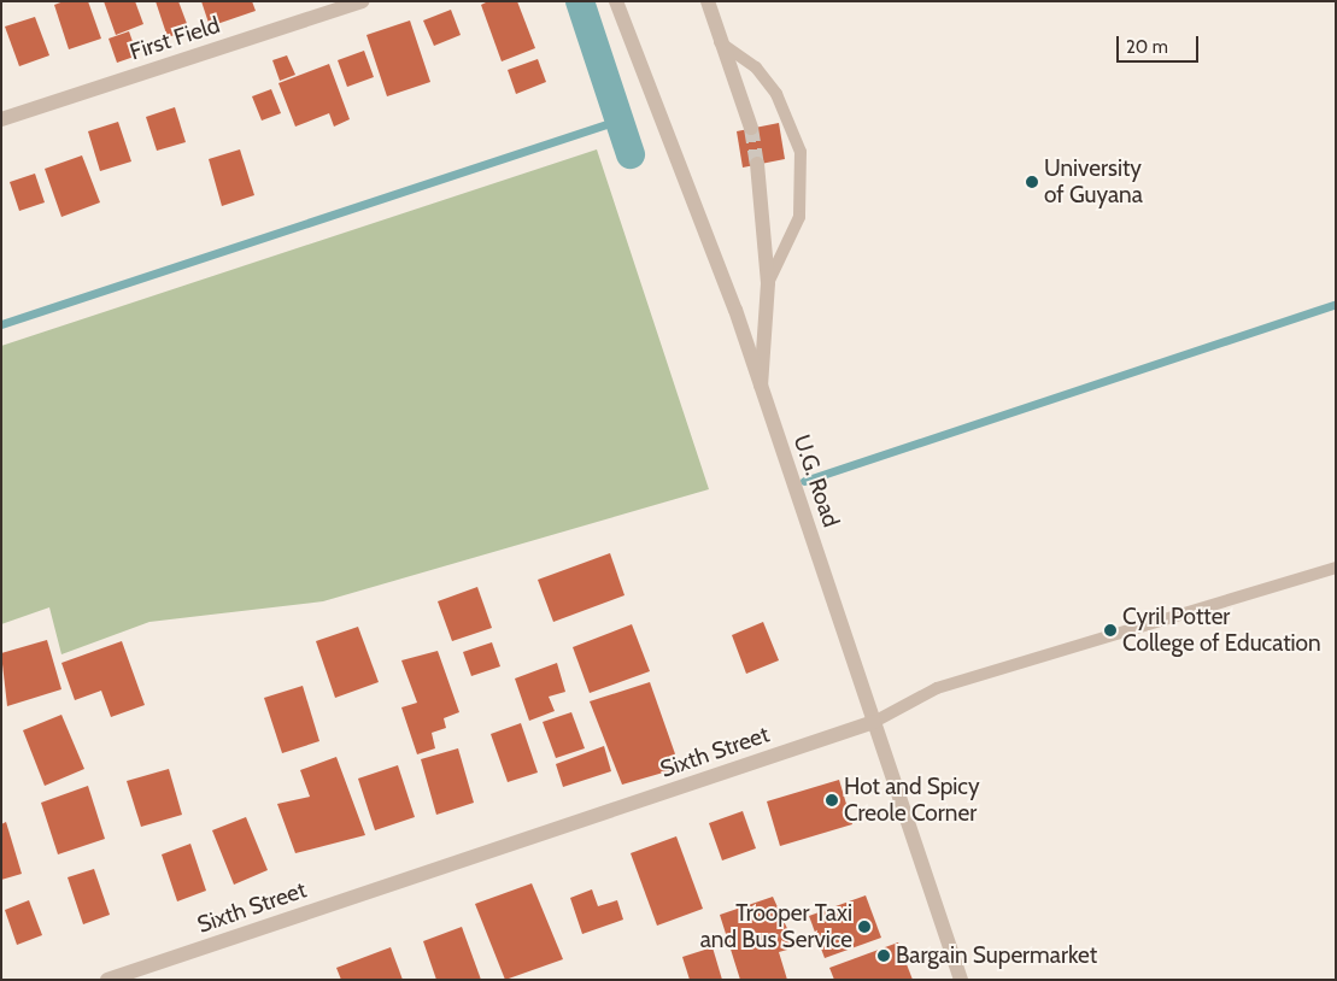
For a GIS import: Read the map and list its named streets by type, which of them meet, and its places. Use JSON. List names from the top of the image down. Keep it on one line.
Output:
{"streets":{"street":["First Field","U.G. Road","Sixth Street"]},"crossings":[["U.G. Road","Sixth Street"]],"places":["University of Guyana","Cyril Potter College of Education","Hot and Spicy Creole Corner","Trooper Taxi and Bus Service","Bargain Supermarket"],"scale_bar":"20 m"}
